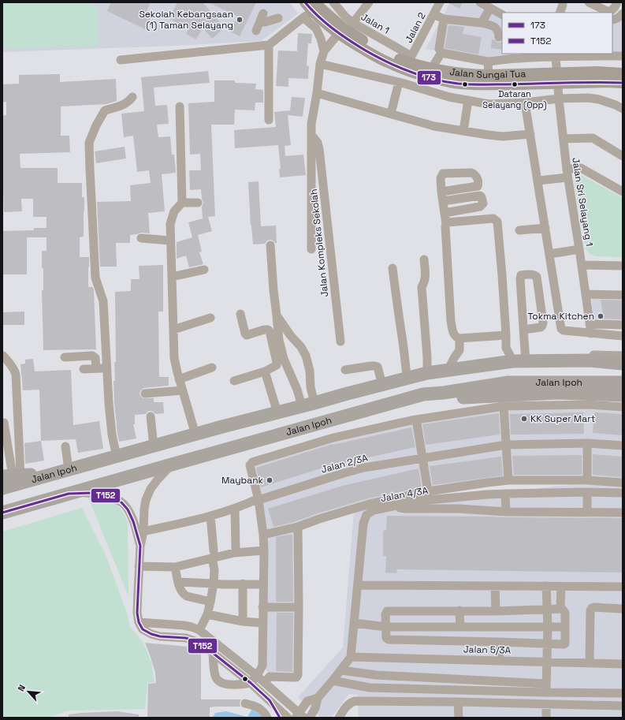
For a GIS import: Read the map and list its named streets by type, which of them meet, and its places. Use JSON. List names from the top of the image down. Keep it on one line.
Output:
{"streets":{"highway":["Jalan Ipoh"],"main road":["Jalan Sungai Tua"],"street":["Jalan 1","Jalan 2","Jalan Sri Selayang 1","Jalan Kompleks Sekolah","Jalan 2/3A","Jalan 4/3A","Jalan 5/3A"]},"crossings":[["Jalan 1","Jalan 2"],["Jalan 1","Jalan Sungai Tua"],["Jalan 2","Jalan Sungai Tua"],["Jalan Sungai Tua","Jalan Sri Selayang 1"],["Jalan 4/3A","Jalan 5/3A"]],"places":["Sekolah Kebangsaan (1) Taman Selayang","Dataran Selayang (Opp)","Tokma Kitchen","KK Super Mart","Maybank"],"lines":["transit line 173","transit line T152"],"legend":["173","T152"],"north":"top left"}
